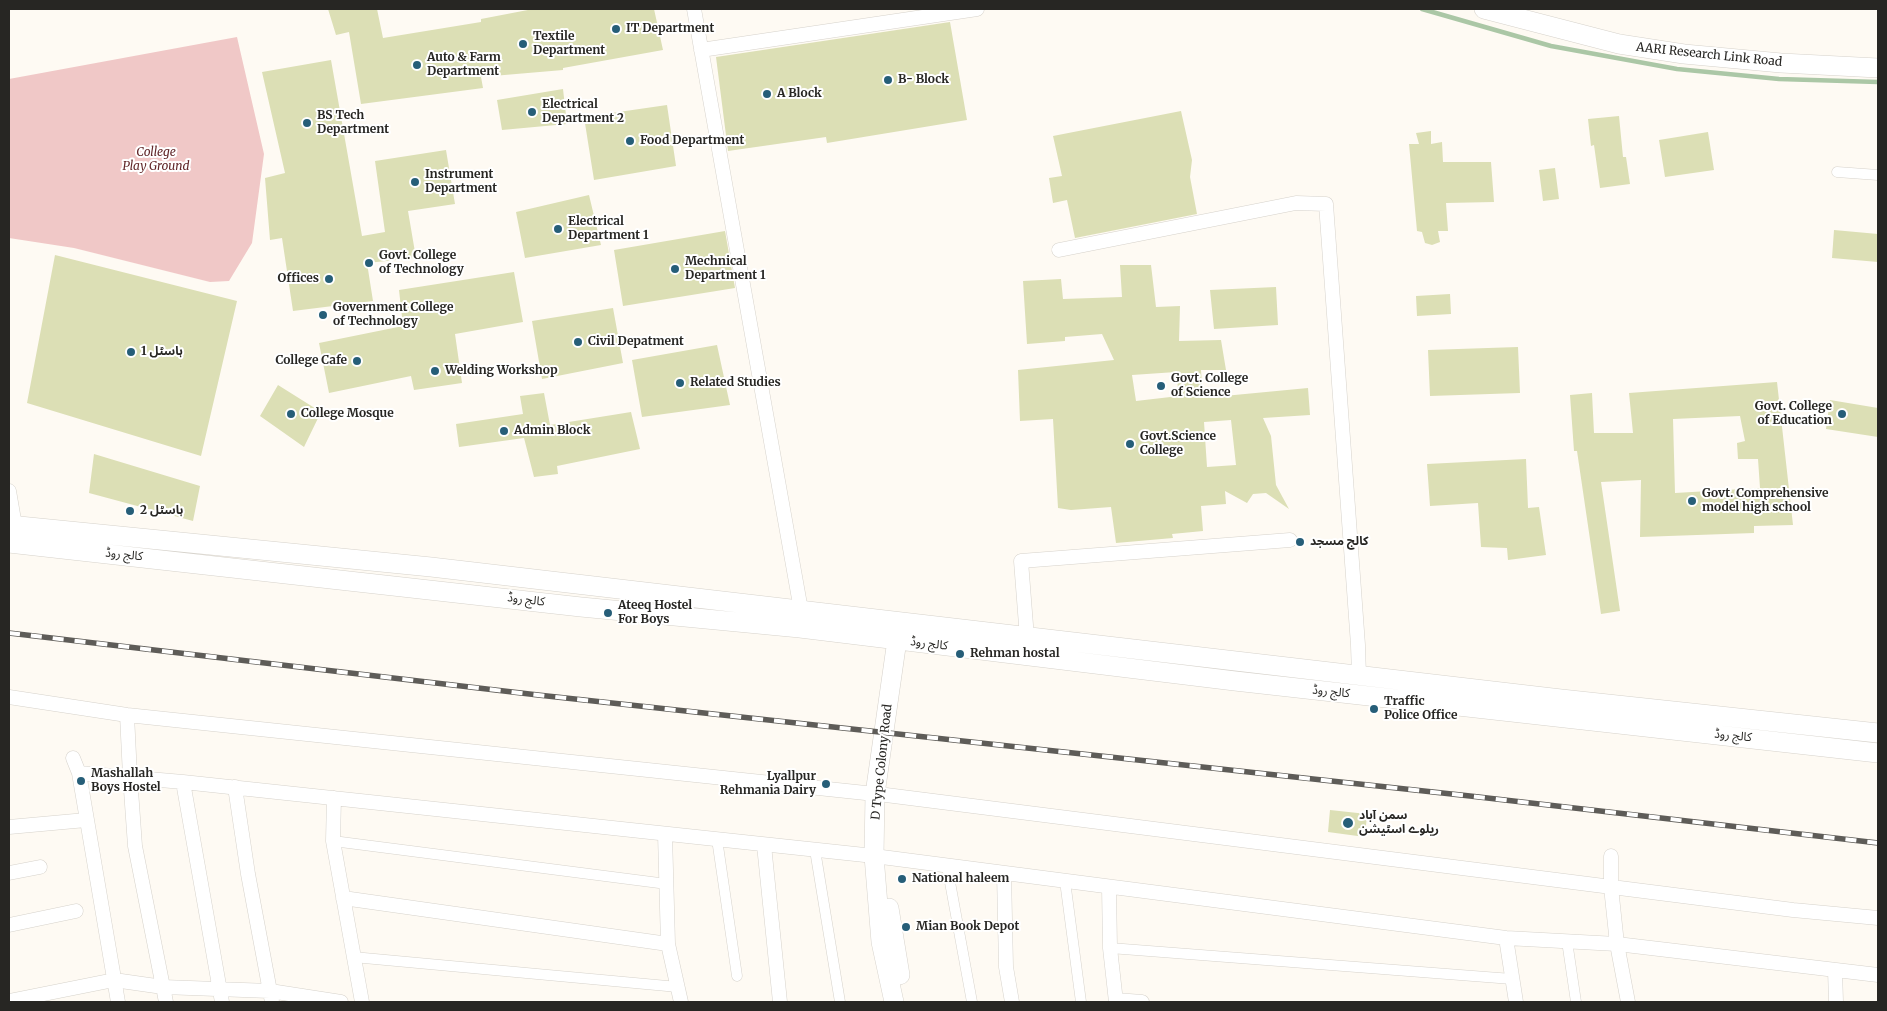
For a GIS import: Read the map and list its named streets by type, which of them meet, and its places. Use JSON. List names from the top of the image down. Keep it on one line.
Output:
{"streets":{"main road":["AARI Research Link Road","کالج روڈ","D Type Colony Road"]},"crossings":[["کالج روڈ","D Type Colony Road"]],"parks":["College Play Ground"],"places":["IT Department","Textile Department","Auto & Farm Department","B- Block","A Block","Electrical Department 2","BS Tech Department","Food Department","Instrument Department","Electrical Department 1","Govt. College of Technology","Mechnical Department 1","Offices","Government College of Technology","Civil Depatment","ہاسٹل 1","College Cafe","Welding Workshop","Related Studies","Govt. College of Science","College Mosque","Govt. College of Education","Admin Block","Govt.Science College","Govt. Comprehensive model high school","ہاسٹل 2","کالج مسجد","Ateeq Hostel For Boys","Rehman hostal","Traffic Police Office","Mashallah Boys Hostel","Lyallpur Rehmania Dairy","سمن آباد ریلوے اسٹیشن","National haleem","Mian Book Depot"]}
